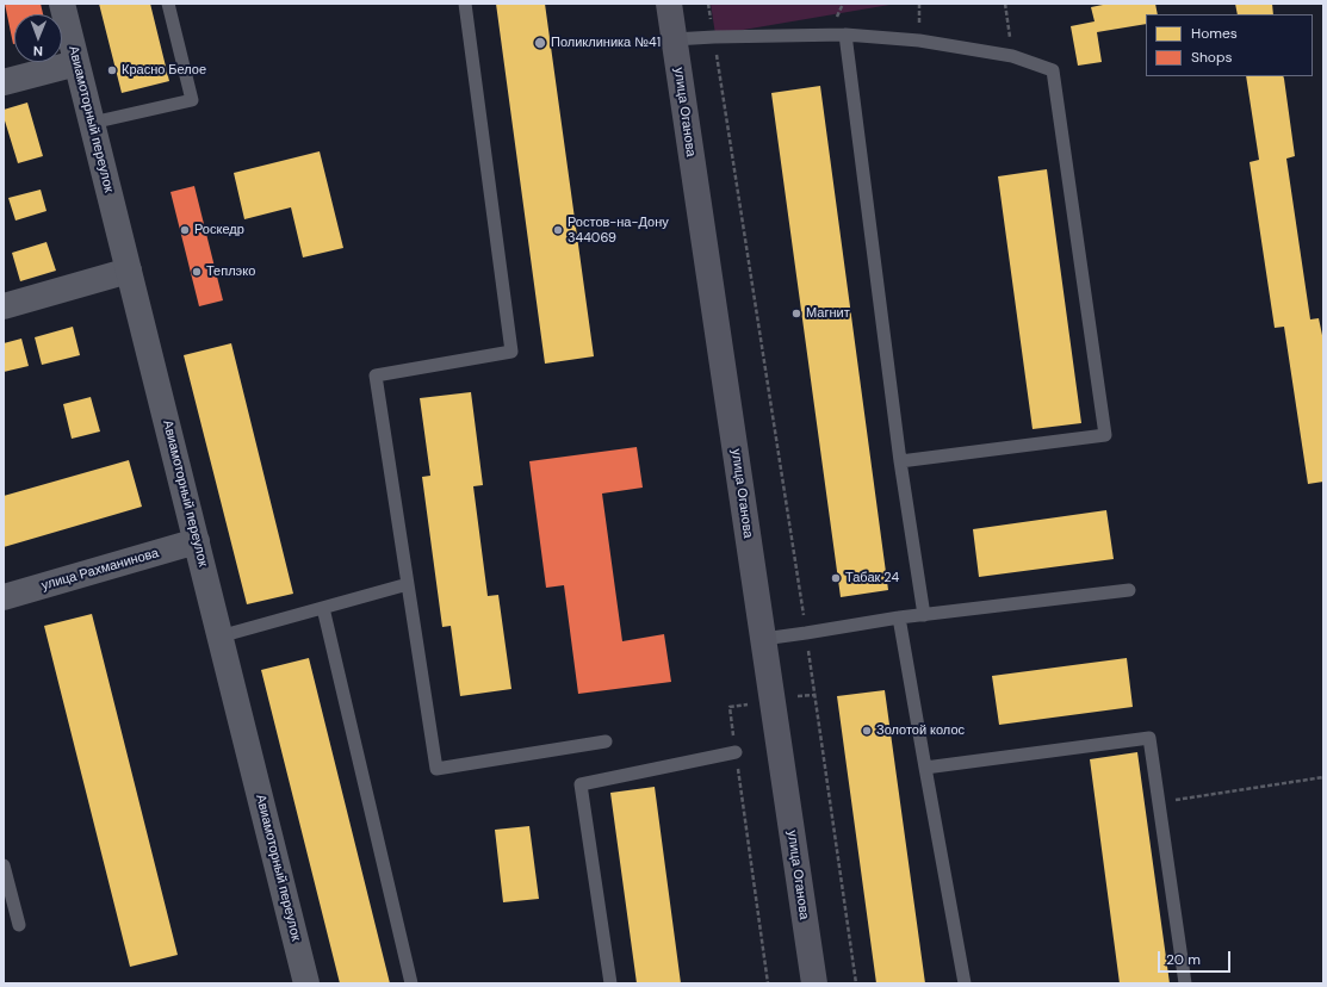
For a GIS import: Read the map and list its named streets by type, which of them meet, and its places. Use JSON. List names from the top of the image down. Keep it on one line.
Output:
{"streets":{"main road":["улица Оганова"],"street":["Авиамоторный переулок","улица Рахманинова"]},"crossings":[["Авиамоторный переулок","улица Рахманинова"]],"places":["Поликлиника №41","Красно Белое","Роскедр","Ростов-на-Дону 344069","Теплэко","Магнит","Табак 24","Золотой колос"],"legend":["Homes","Shops"],"scale_bar":"20 m","north":"bottom"}
